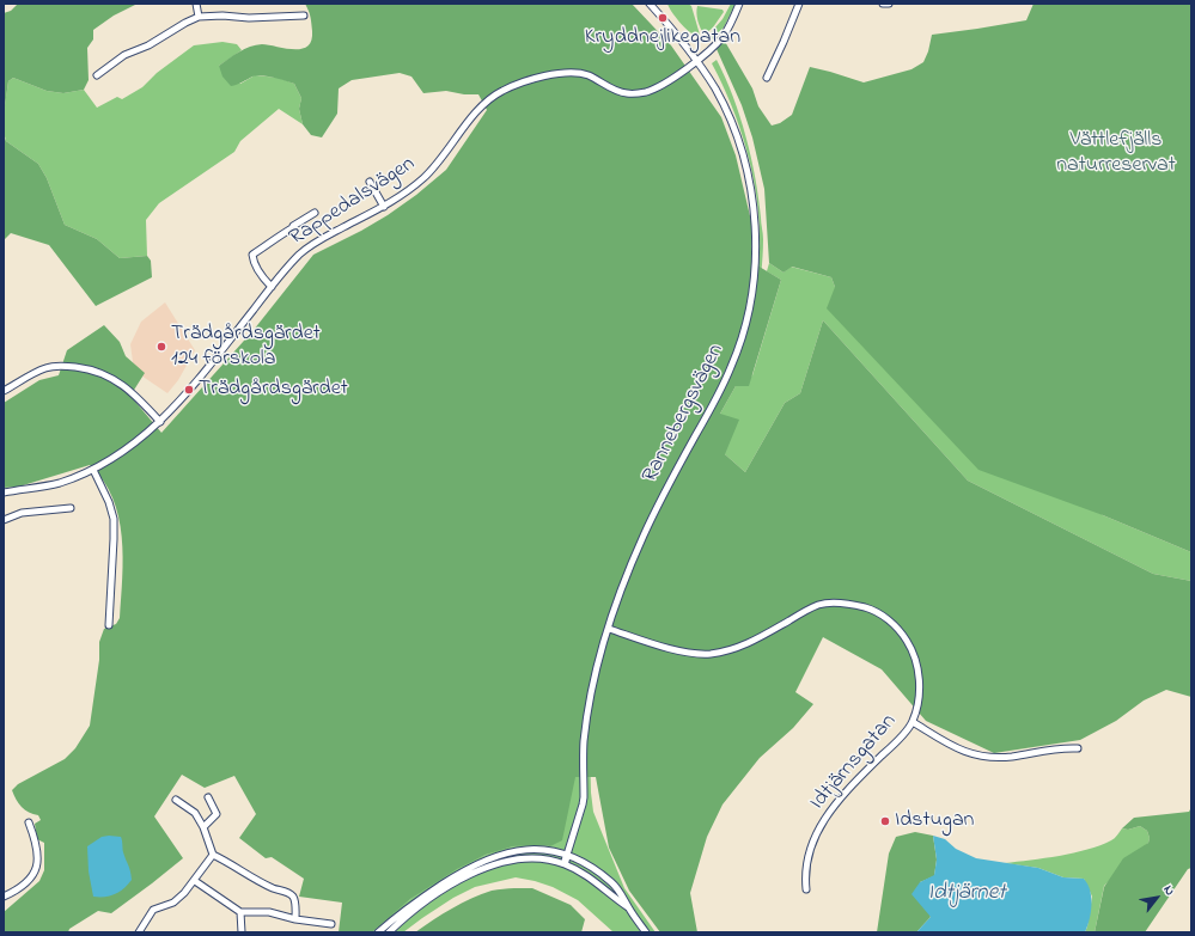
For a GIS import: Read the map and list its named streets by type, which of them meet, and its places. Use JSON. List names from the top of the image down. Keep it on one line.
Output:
{"streets":{"street":["Rappedalsvägen","Rannebergsvägen","Idtjärnsgatan"]},"crossings":[["Rappedalsvägen","Rannebergsvägen"],["Rannebergsvägen","Idtjärnsgatan"]],"water":["Idtjärnet"],"parks":["Vättlefjälls naturreservat"],"places":["Kryddnejlikegatan","Trädgårdsgärdet 124 förskola","Trädgårdsgärdet","Idstugan"],"north":"top right"}
